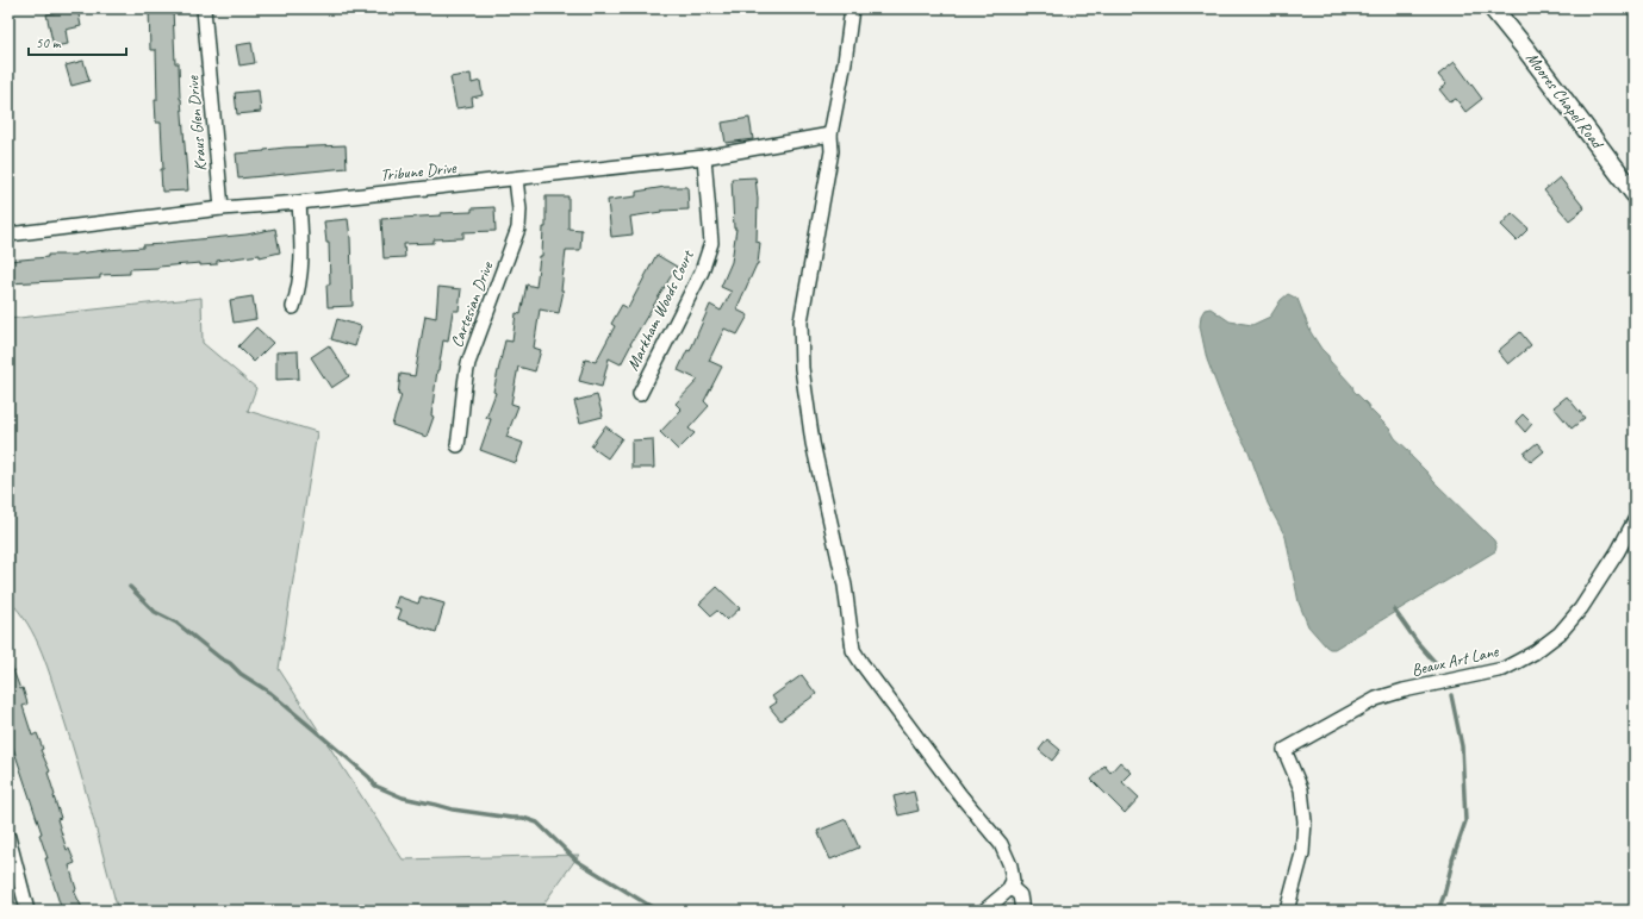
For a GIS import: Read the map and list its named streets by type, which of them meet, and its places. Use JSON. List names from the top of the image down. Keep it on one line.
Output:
{"streets":{"main road":["Moores Chapel Road"],"street":["Kraus Glen Drive","Tribune Drive","Cartesian Drive","Markham Woods Court","Beaux Art Lane"]},"crossings":[["Kraus Glen Drive","Tribune Drive"],["Tribune Drive","Cartesian Drive"],["Tribune Drive","Markham Woods Court"]],"scale_bar":"50 m"}
